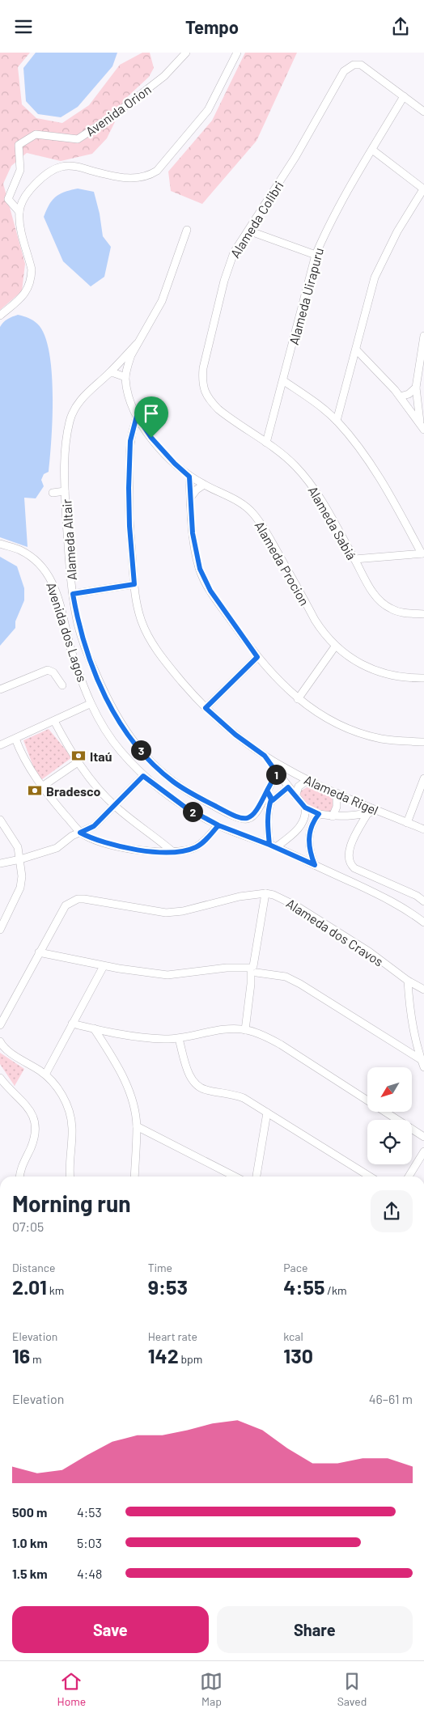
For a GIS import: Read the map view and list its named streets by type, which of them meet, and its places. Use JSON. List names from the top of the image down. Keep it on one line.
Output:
{"streets":{"street":["Avenida Orion","Alameda Colibri","Alameda Uirapuru","Alameda Sabiá","Alameda Altair","Alameda Procion","Avenida dos Lagos","Alameda Rigel","Alameda dos Cravos"]},"crossings":[["Alameda Colibri","Alameda Uirapuru"],["Alameda Colibri","Alameda Sabiá"],["Alameda Uirapuru","Alameda Sabiá"],["Alameda Altair","Alameda Procion"],["Alameda Procion","Alameda Rigel"]],"places":{"bank":["Itaú","Bradesco"]},"north":"bottom left","page":{"header":"Tempo","pins":["3","1","2"],"heading":["Morning run","07:05"],"stats":[["Distance","2.01 km"],["Time","9:53"],["Pace","4:55 /km"],["Elevation","16 m"],["Heart rate","142 bpm"],["kcal","130"]],"chart":["Elevation","46–61 m"],"list":[{"name":"500 m","note":"4:53"},{"name":"1.0 km","note":"5:03"},{"name":"1.5 km","note":"4:48"}],"buttons":["Save","Share"],"tabs":["Home","Map","Saved"]}}
